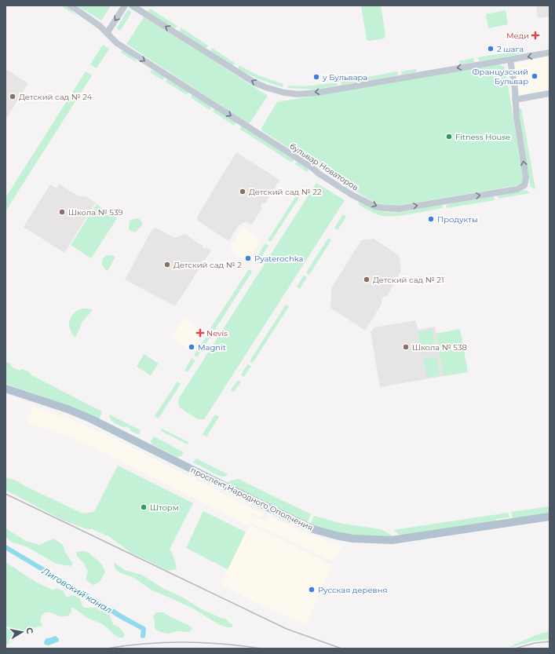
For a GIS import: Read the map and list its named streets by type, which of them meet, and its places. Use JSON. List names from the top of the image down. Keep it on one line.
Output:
{"streets":{"main road":["проспект Народного Ополчения"],"street":["бульвар Новаторов"]},"water":["Лиговский канал"],"places":{"health":["Меди","Nevis"],"other":["2 шага","Французский Бульвар","у Бульвара","Детский сад № 24","Fitness House","Детский сад № 22","Школа № 539","Продукты","Pyaterochka","Детский сад № 2","Детский сад № 21","Magnit","Школа № 538","Шторм","Русская деревня"]},"north":"right"}
